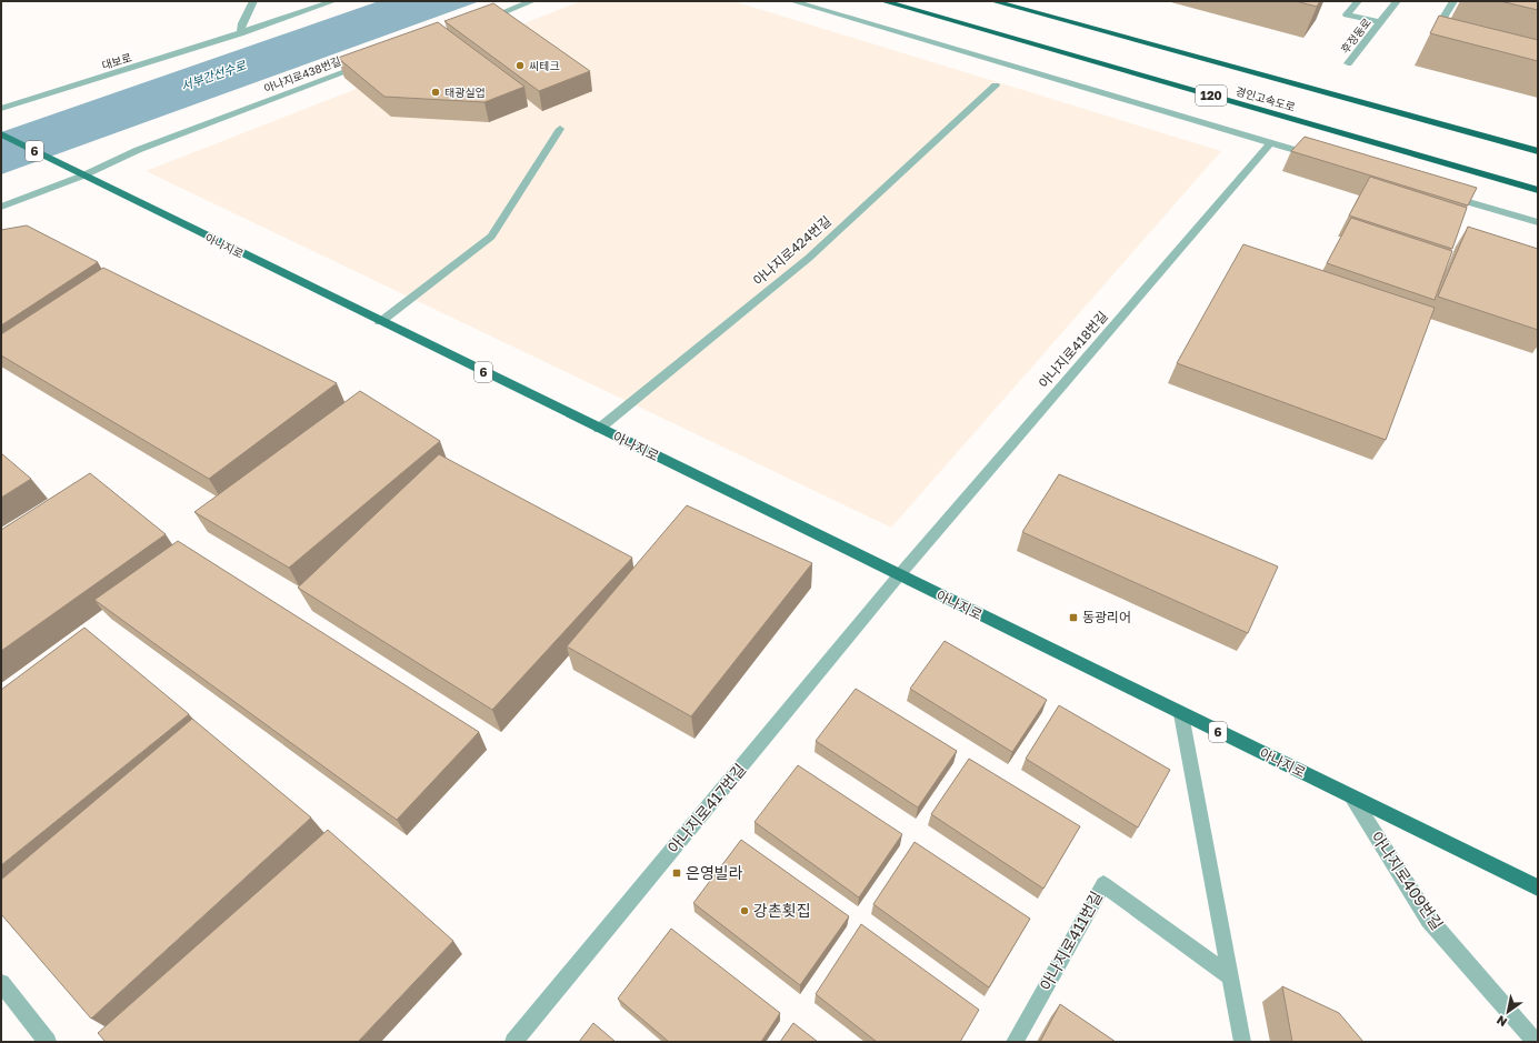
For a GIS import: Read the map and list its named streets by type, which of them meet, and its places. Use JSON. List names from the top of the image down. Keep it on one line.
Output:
{"streets":{"highway":["120","경인고속도로"],"main road":["6","아나지로"],"street":["후정동로","대보로","아나지로438번길","아나지로424번길","아나지로418번길","아나지로417번길","아나지로409번길","아나지로411번길"]},"crossings":[["아나지로438번길","아나지로"],["아나지로","아나지로424번길"],["아나지로","아나지로418번길"],["아나지로","아나지로417번길"],["아나지로","아나지로409번길"],["아나지로418번길","아나지로417번길"]],"water":["서부간선수로"],"places":{"other":["씨테크","태광실업","강촌횟집"],"transit":["동광리어","은영빌라"]},"north":"bottom left"}
